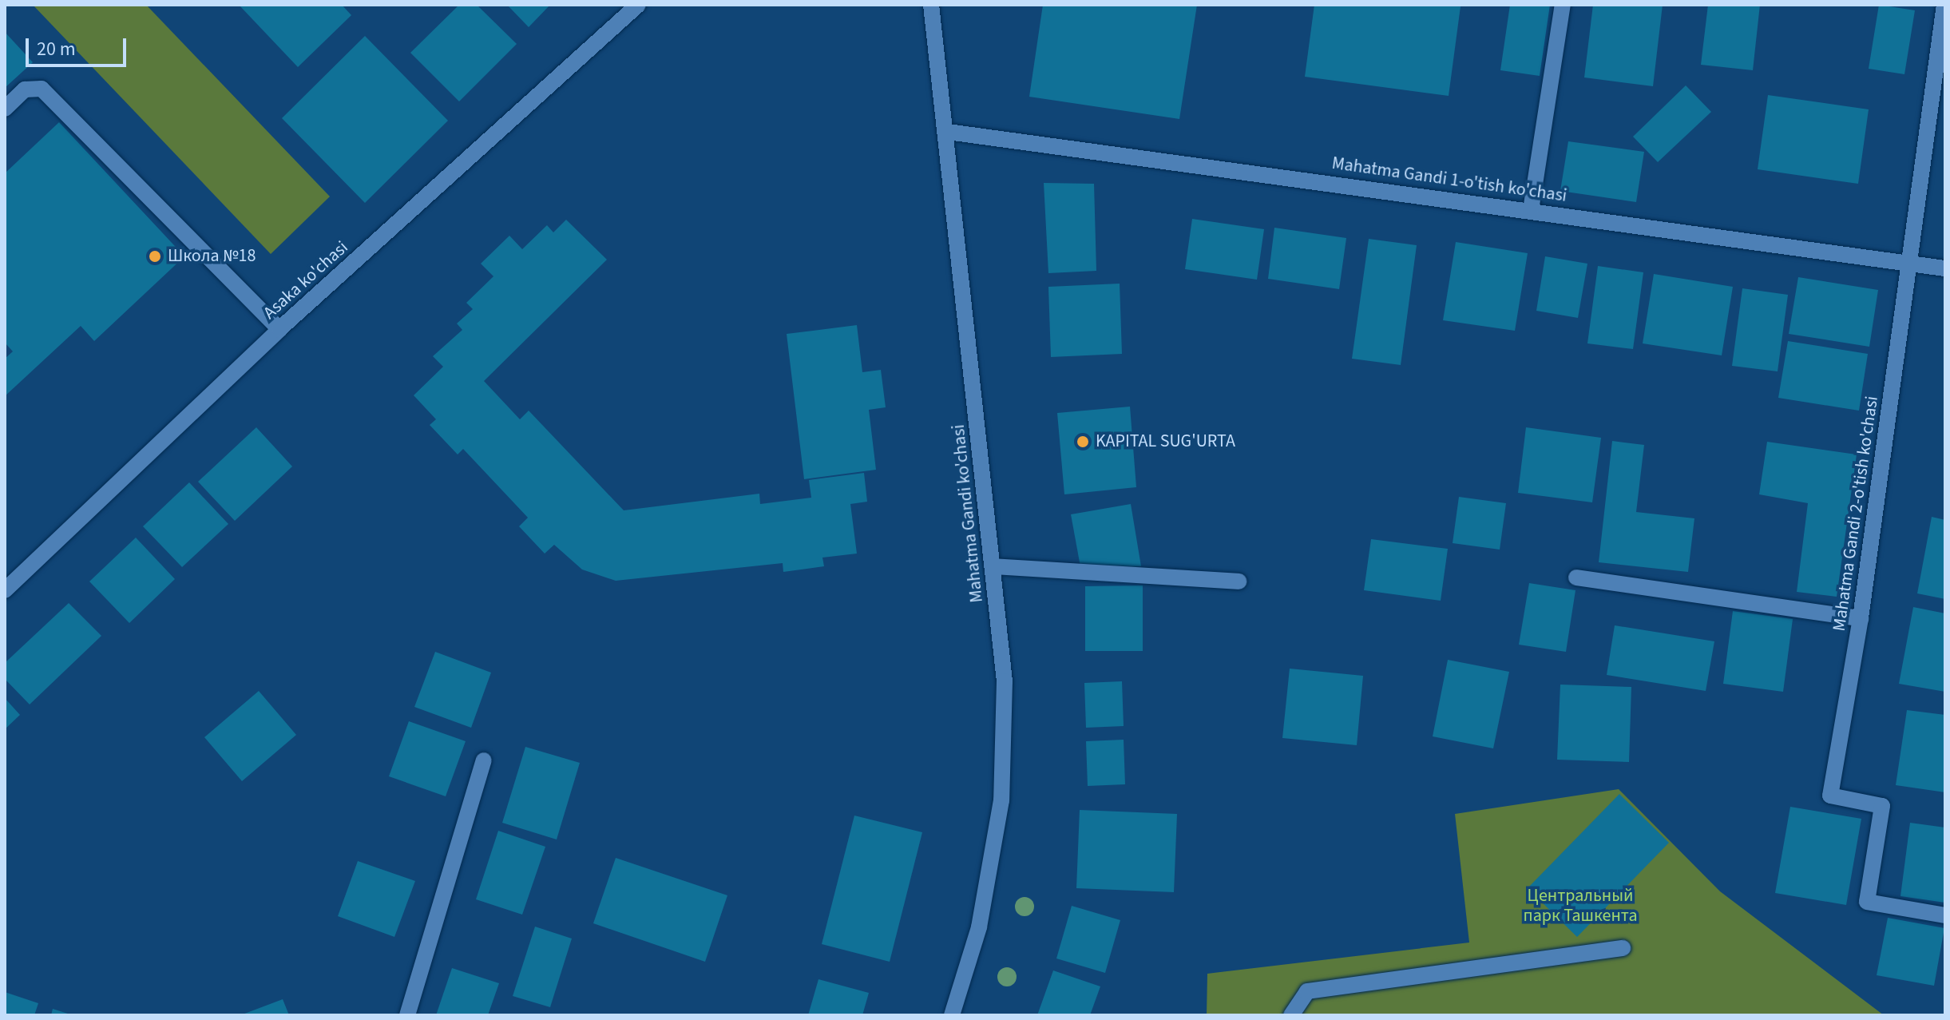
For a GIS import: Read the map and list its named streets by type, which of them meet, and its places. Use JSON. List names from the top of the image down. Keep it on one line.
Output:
{"streets":{"street":["Mahatma Gandi 1-o'tish ko'chasi","Asaka ko'chasi","Mahatma Gandi ko'chasi","Mahatma Gandi 2-o'tish ko'chasi"]},"crossings":[["Mahatma Gandi 1-o'tish ko'chasi","Mahatma Gandi ko'chasi"],["Mahatma Gandi 1-o'tish ko'chasi","Mahatma Gandi 2-o'tish ko'chasi"]],"parks":["Центральный парк Ташкента"],"places":["Школа №18","KAPITAL SUG'URTA"],"scale_bar":"20 m"}
